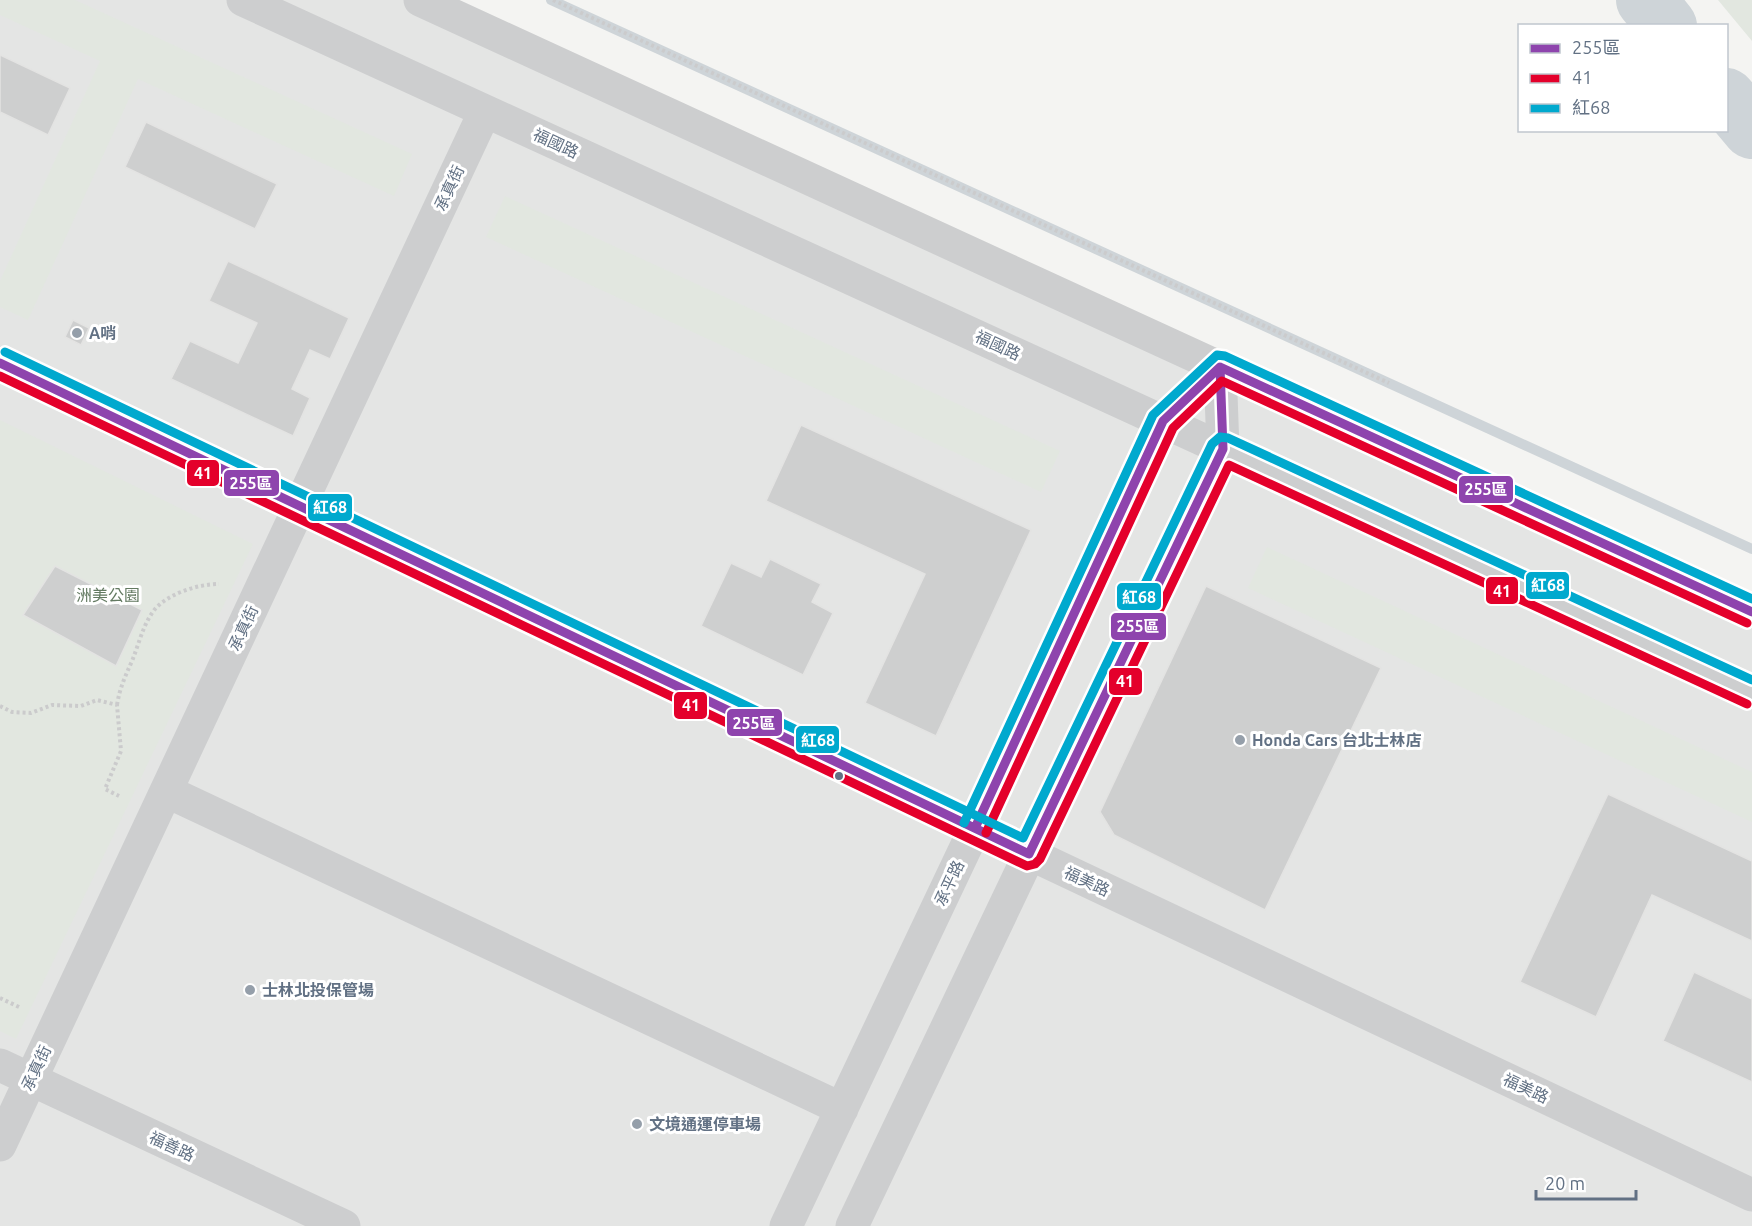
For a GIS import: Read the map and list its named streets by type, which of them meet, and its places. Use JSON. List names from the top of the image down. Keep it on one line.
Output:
{"streets":{"street":["福國路","承真街","福美路","承平路","福善路"]},"crossings":[["福國路","承真街"],["福國路","承平路"],["承真街","福美路"],["承真街","福善路"],["福美路","承平路"]],"parks":["洲美公園"],"places":["A哨","Honda Cars 台北士林店","士林北投保管場","文境通運停車場"],"lines":["transit line 紅68","transit line 255區","transit line 41"],"legend":["255區","41","紅68"],"scale_bar":"20 m"}
